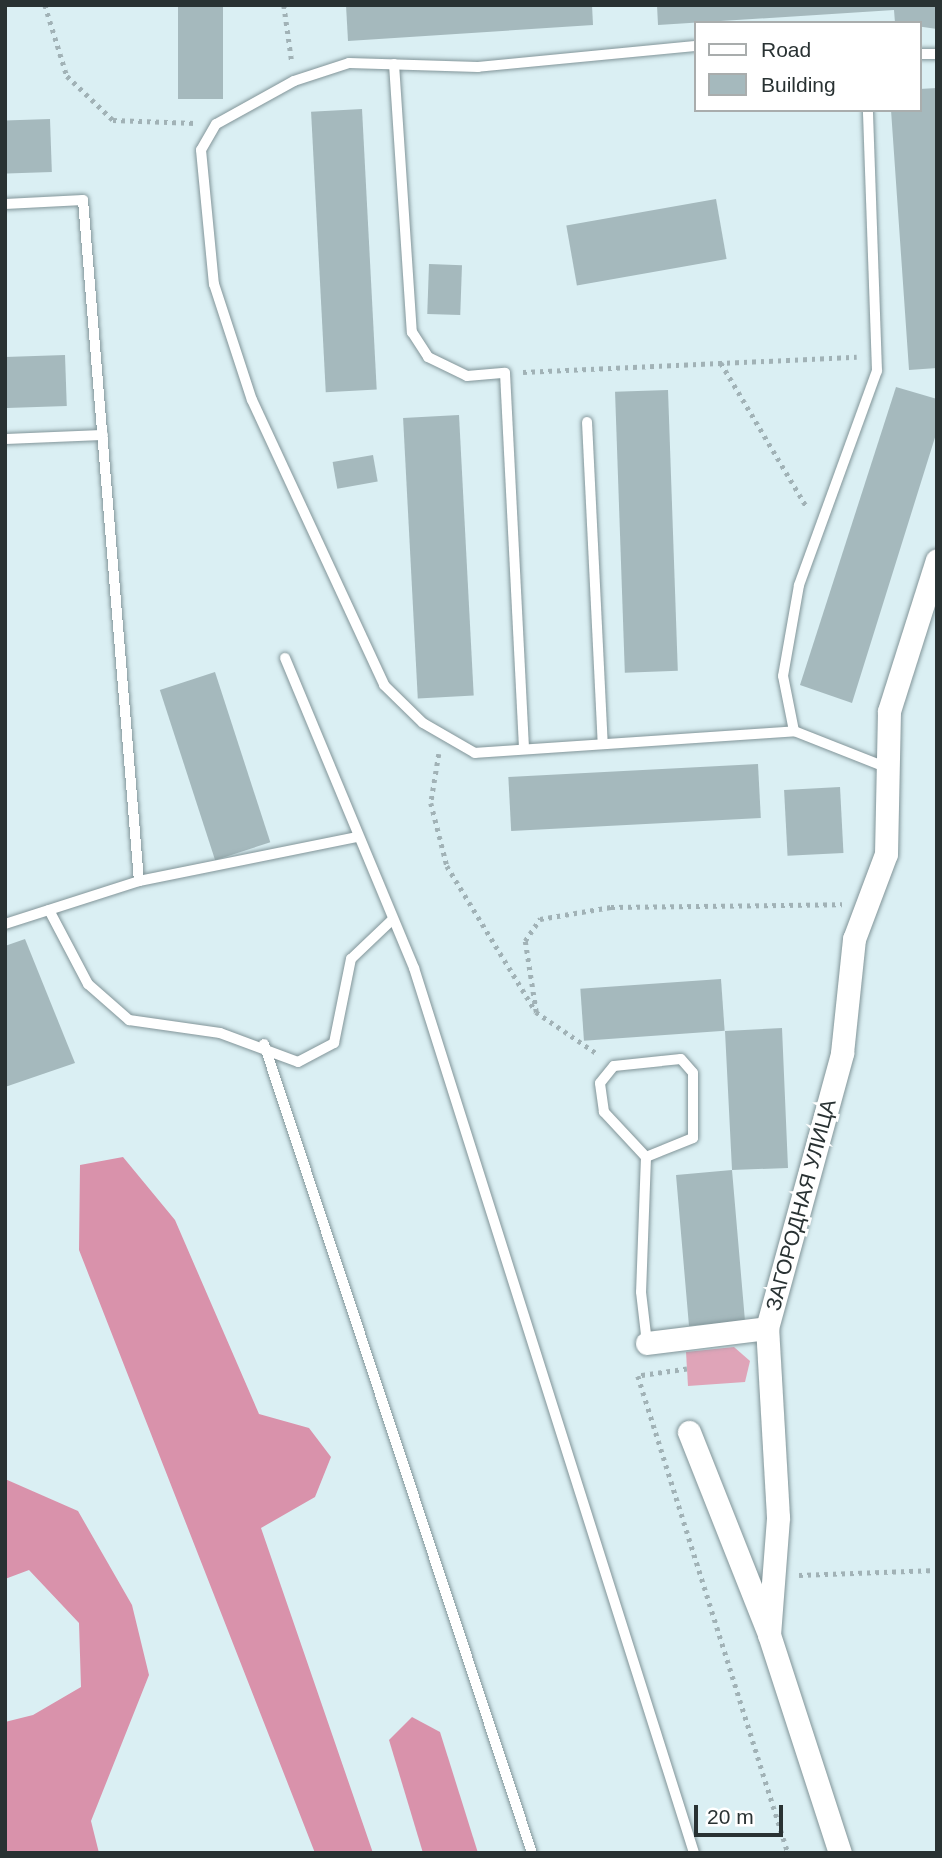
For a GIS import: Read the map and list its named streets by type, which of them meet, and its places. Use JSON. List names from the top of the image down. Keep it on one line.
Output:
{"streets":{"street":["ЗАГОРОДНАЯ УЛИЦА"]},"legend":["Road","Building"],"scale_bar":"20 m"}
